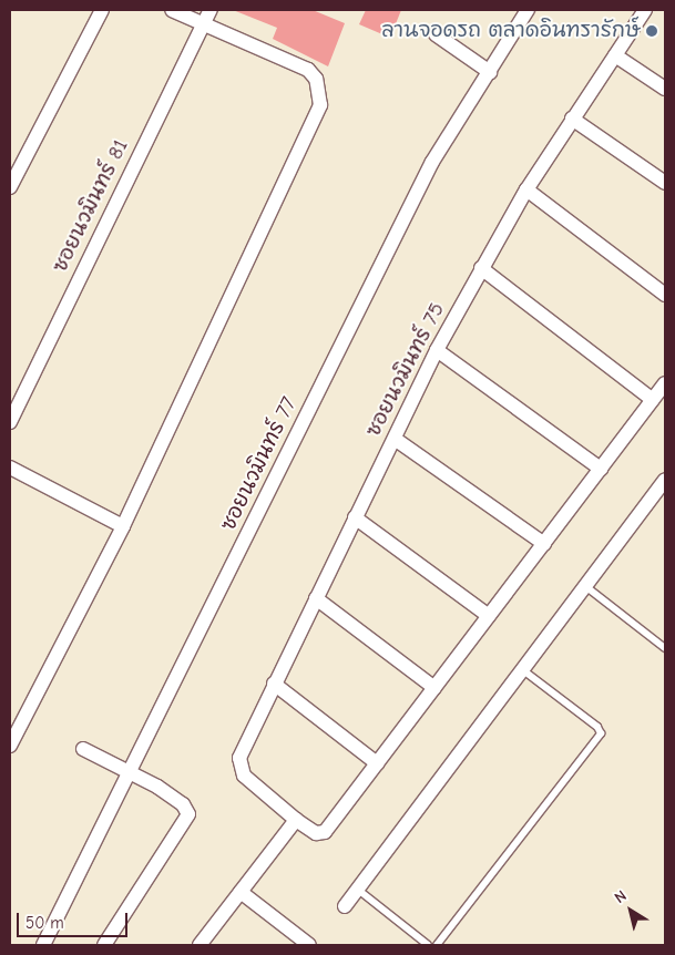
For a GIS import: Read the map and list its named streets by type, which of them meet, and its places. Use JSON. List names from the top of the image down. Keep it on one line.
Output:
{"streets":{"street":["ซอยนวมินทร์ 81","ซอยนวมินทร์ 75","ซอยนวมินทร์ 77"]},"places":["ลานจอดรถ ตลาดอินทรารักษ์"],"scale_bar":"50 m","north":"top left"}
